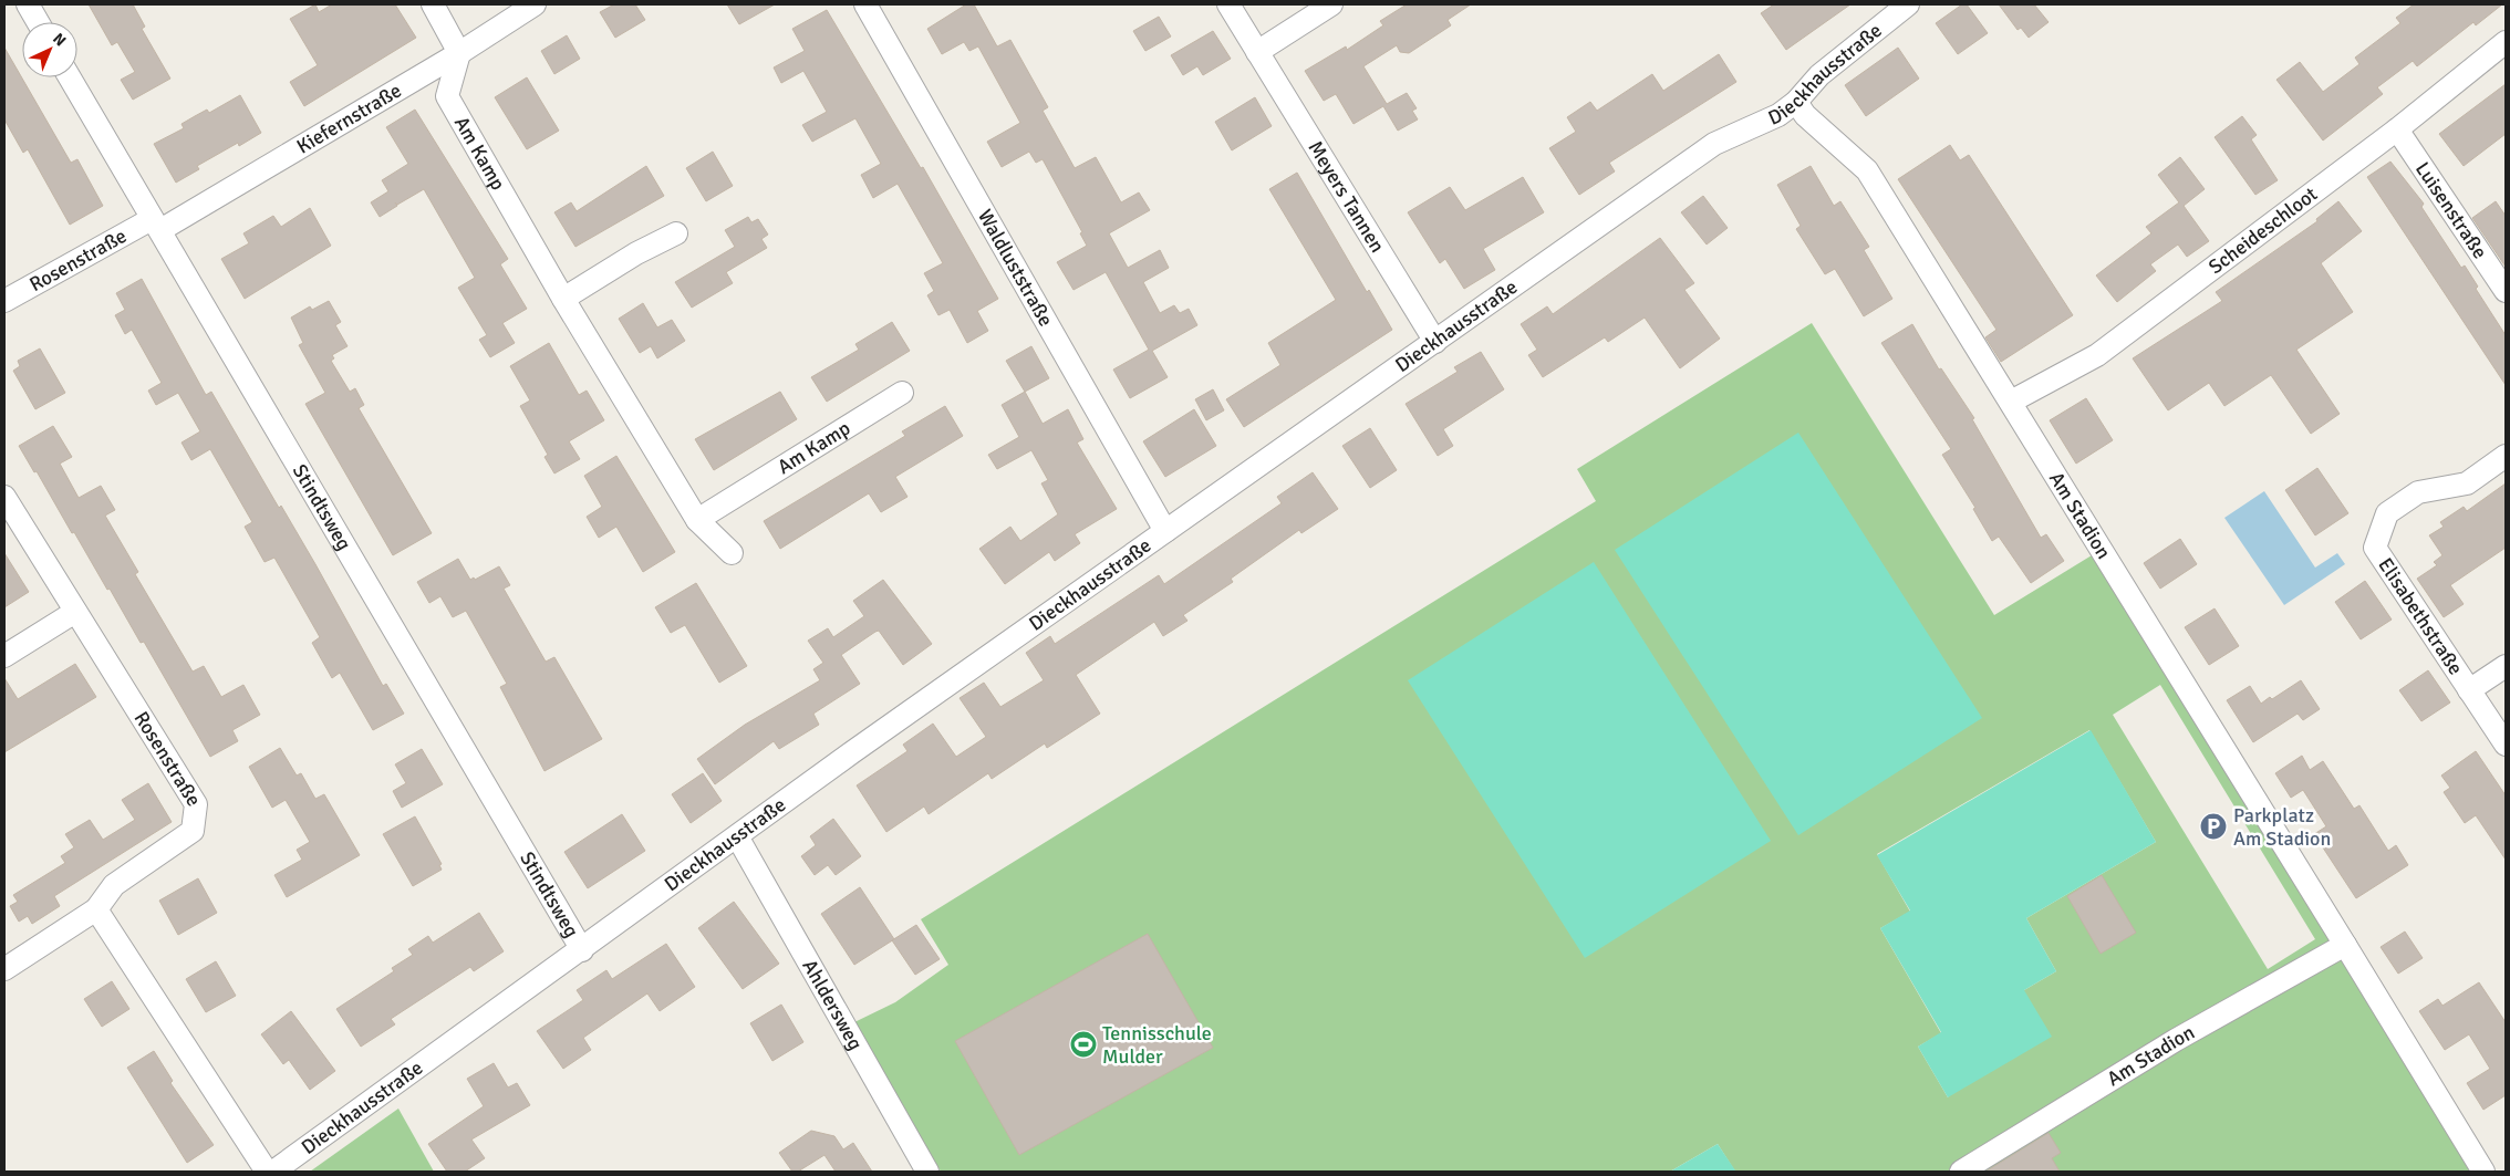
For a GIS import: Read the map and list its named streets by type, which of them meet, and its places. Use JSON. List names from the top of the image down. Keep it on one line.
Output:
{"streets":{"street":["Dieckhausstraße","Kiefernstraße","Am Kamp","Meyers Tannen","Luisenstraße","Scheideschloot","Rosenstraße","Waldluststraße","Stindtsweg","Am Stadion","Elisabethstraße","Ahldersweg"]},"crossings":[["Dieckhausstraße","Meyers Tannen"],["Dieckhausstraße","Waldluststraße"],["Dieckhausstraße","Stindtsweg"],["Dieckhausstraße","Am Stadion"],["Dieckhausstraße","Ahldersweg"],["Kiefernstraße","Am Kamp"],["Kiefernstraße","Rosenstraße"],["Kiefernstraße","Stindtsweg"],["Luisenstraße","Scheideschloot"],["Scheideschloot","Am Stadion"],["Rosenstraße","Stindtsweg"]],"places":{"parking":["Parkplatz Am Stadion"],"sports":["Tennisschule Mulder"]},"north":"top right"}
